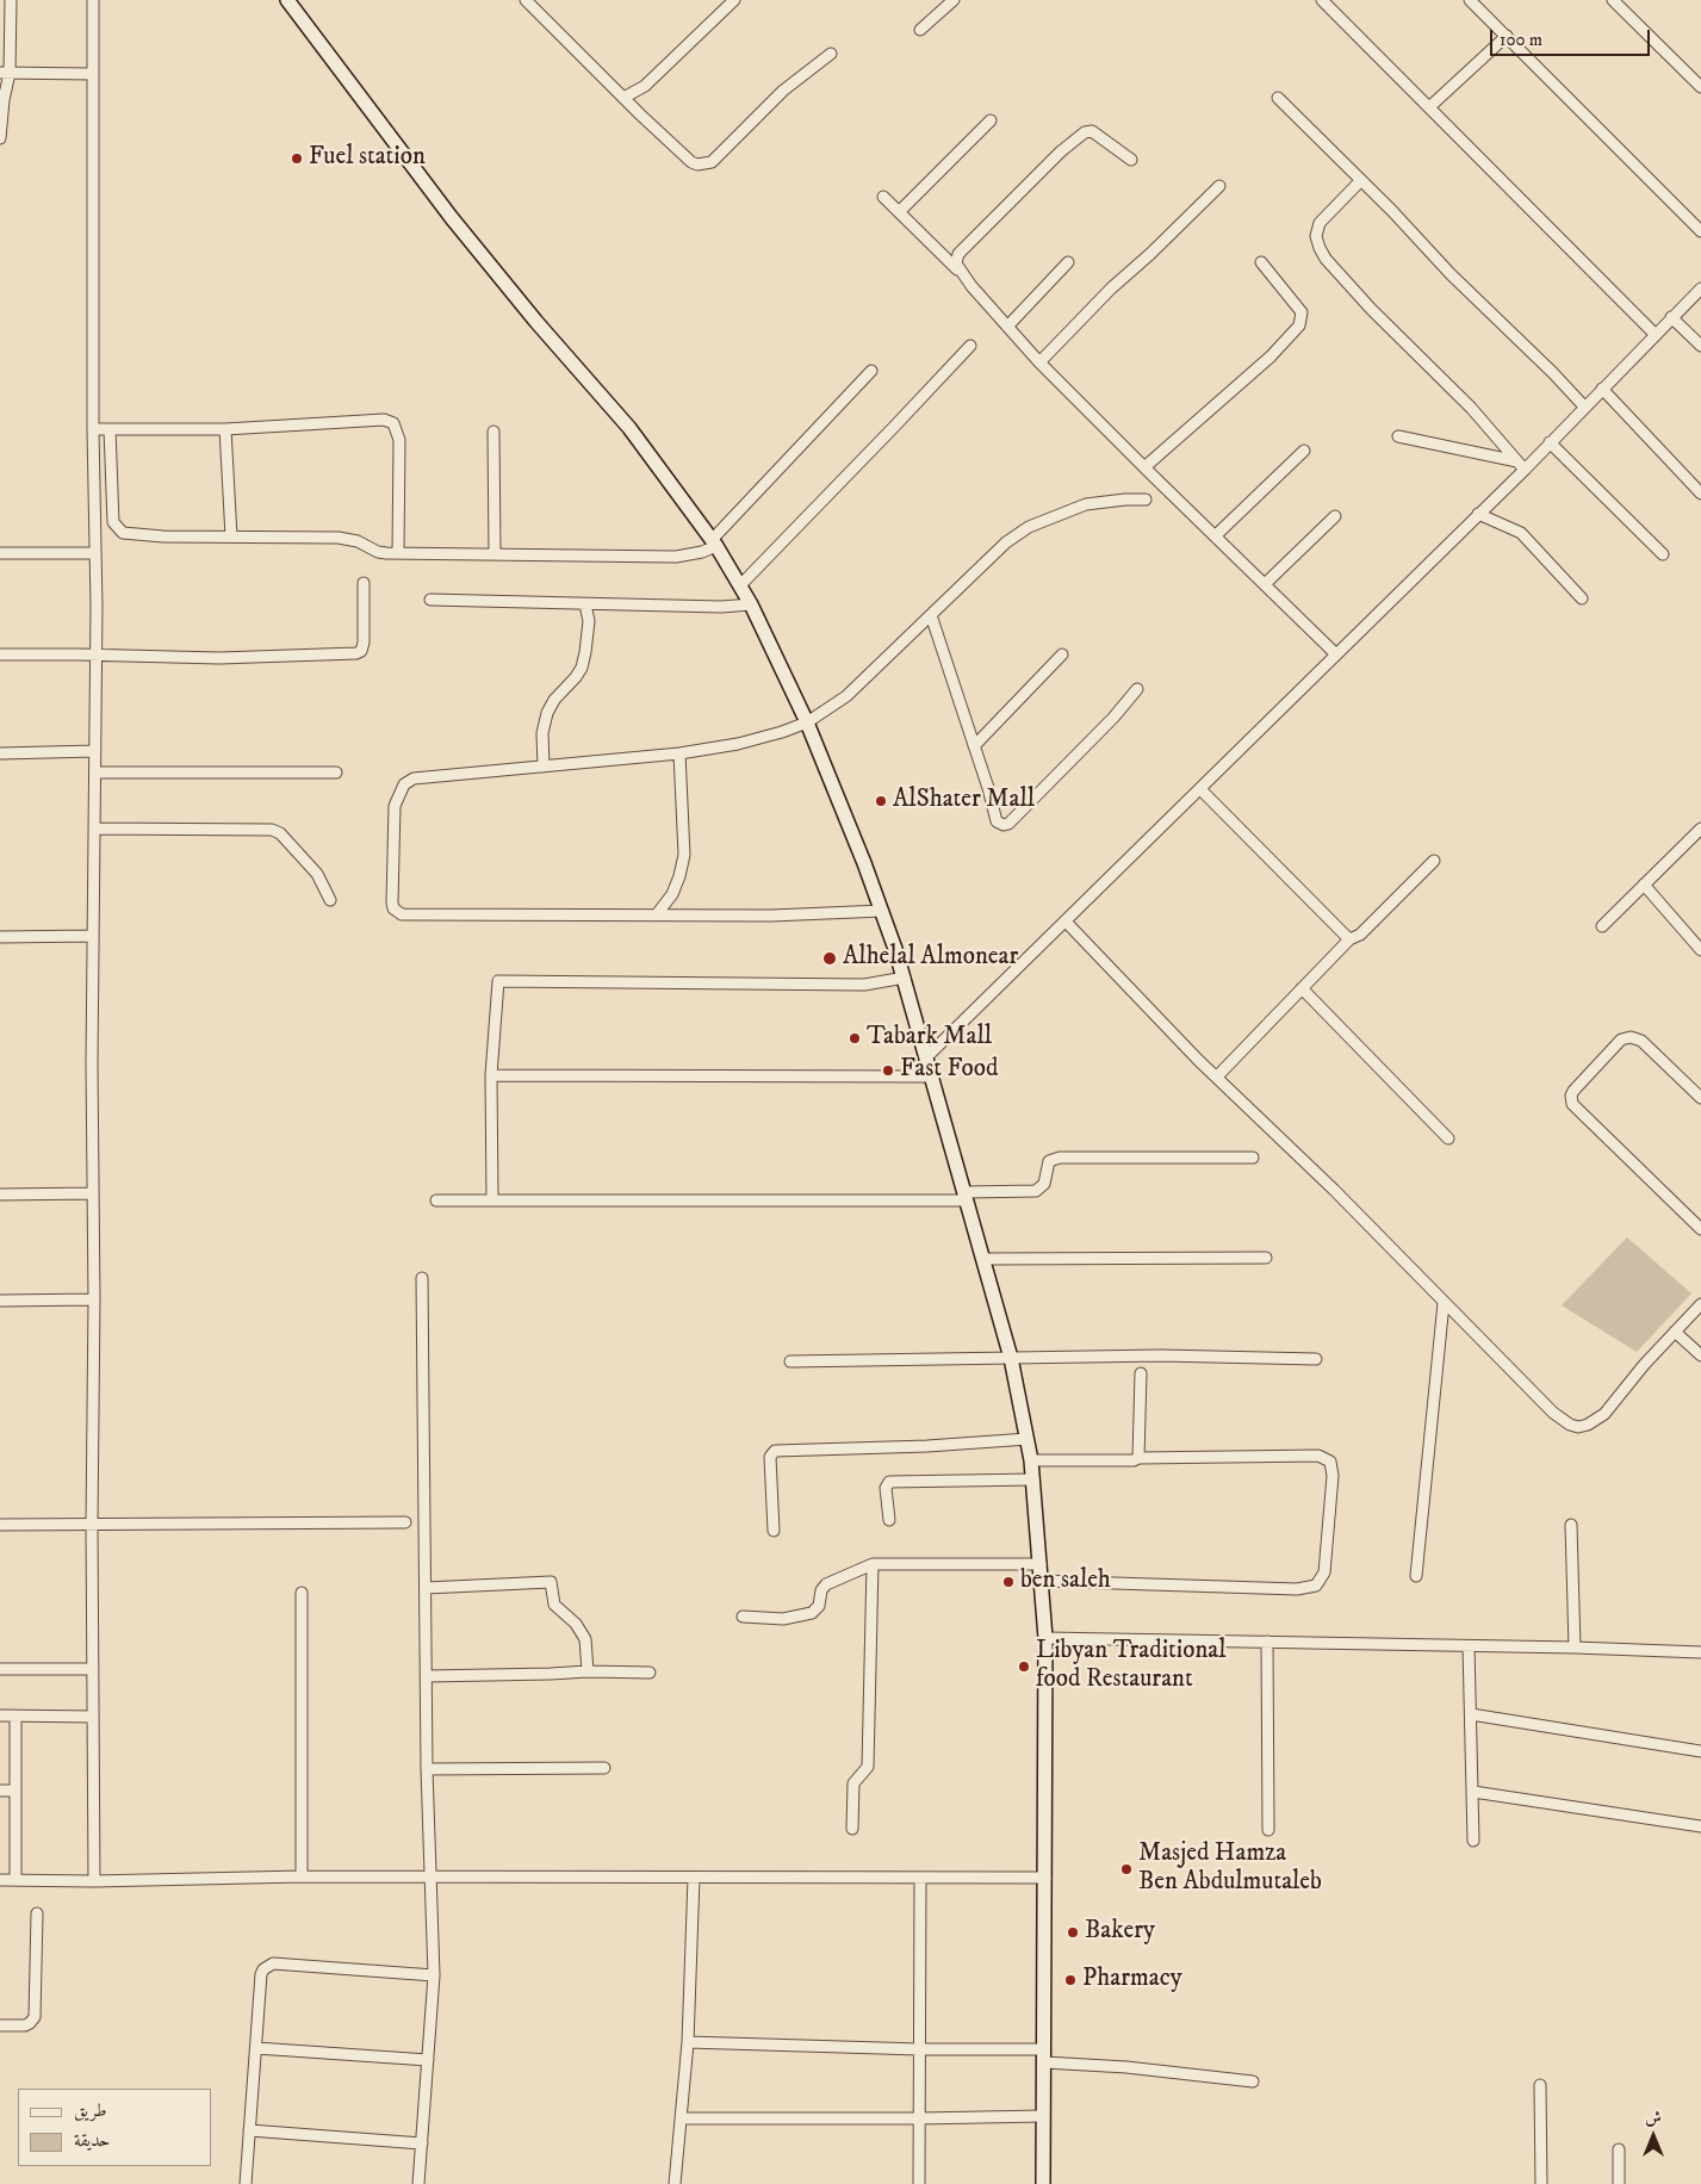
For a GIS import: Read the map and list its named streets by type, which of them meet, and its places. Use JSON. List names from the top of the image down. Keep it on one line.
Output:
{"places":["Fuel station","AlShater Mall","Alhelal Almonear","Tabark Mall","Fast Food","ben saleh","Libyan Traditional food Restaurant","Masjed Hamza Ben Abdulmutaleb","Bakery","Pharmacy"],"legend":["طريق","حديقة"],"scale_bar":"100 m","north":"top"}
